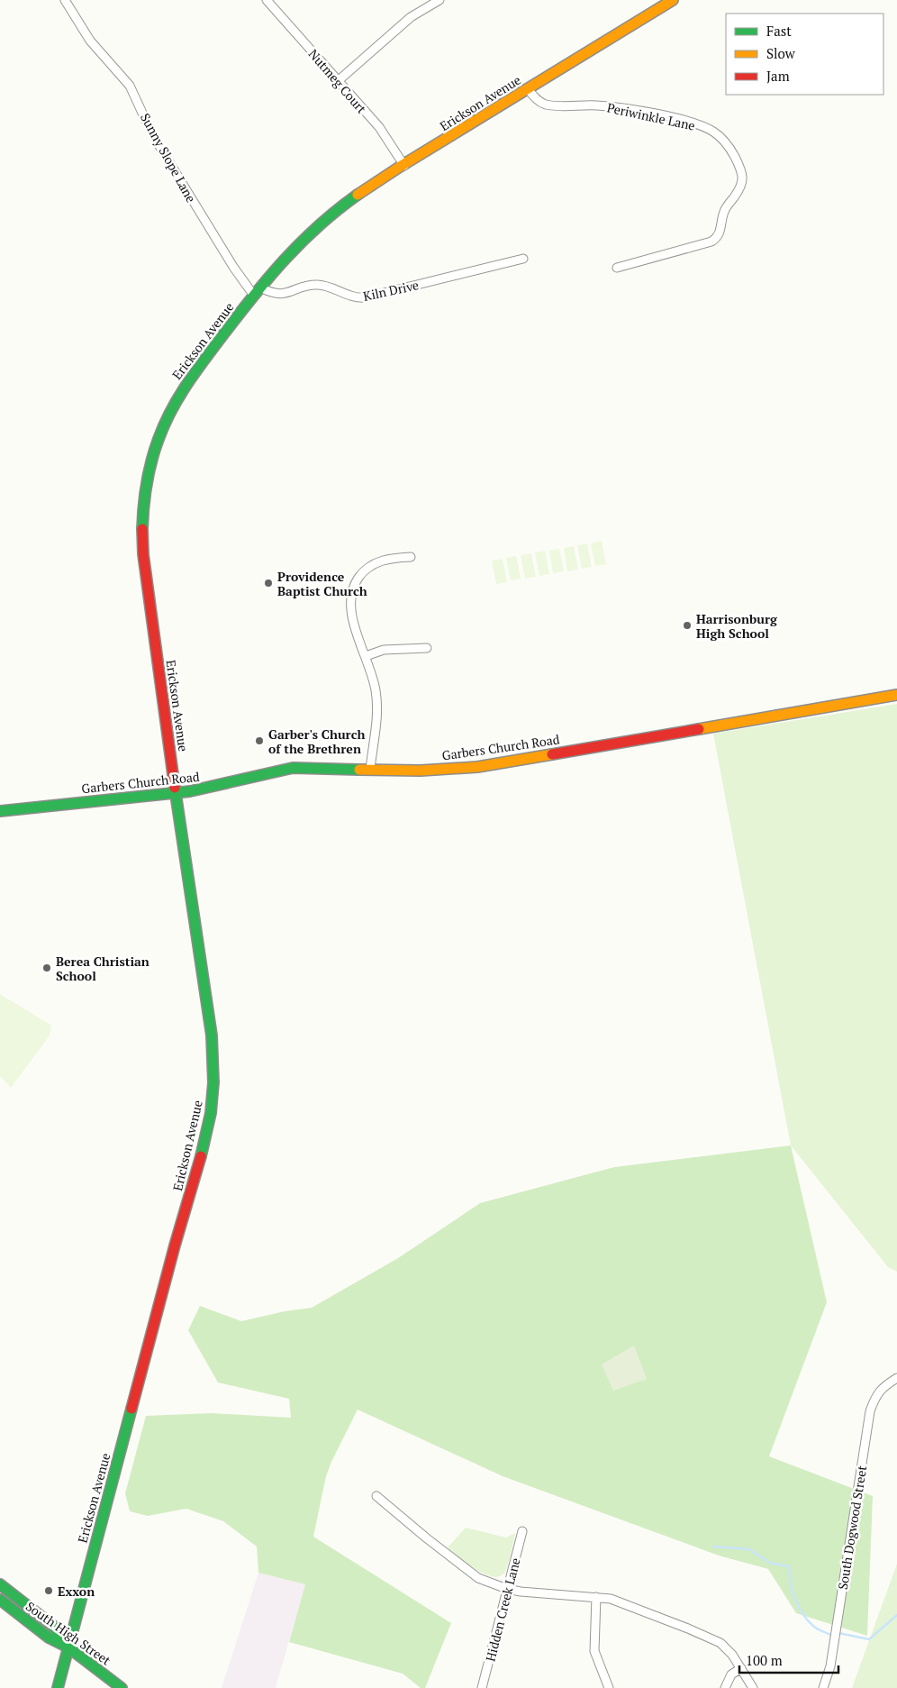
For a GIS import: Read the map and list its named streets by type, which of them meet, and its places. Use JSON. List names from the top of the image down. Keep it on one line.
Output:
{"streets":{"main road":["Erickson Avenue","Garbers Church Road","South High Street"],"street":["Nutmeg Court","Periwinkle Lane","Sunny Slope Lane","Kiln Drive","South Dogwood Street","Hidden Creek Lane"]},"crossings":[["Nutmeg Court","Erickson Avenue"],["Erickson Avenue","Periwinkle Lane"],["Erickson Avenue","Sunny Slope Lane"],["Erickson Avenue","Kiln Drive"],["Erickson Avenue","Garbers Church Road"],["Erickson Avenue","South High Street"]],"places":["Providence Baptist Church","Harrisonburg High School","Garber's Church of the Brethren","Berea Christian School","Exxon"],"legend":["Fast","Slow","Jam"],"scale_bar":"100 m"}
